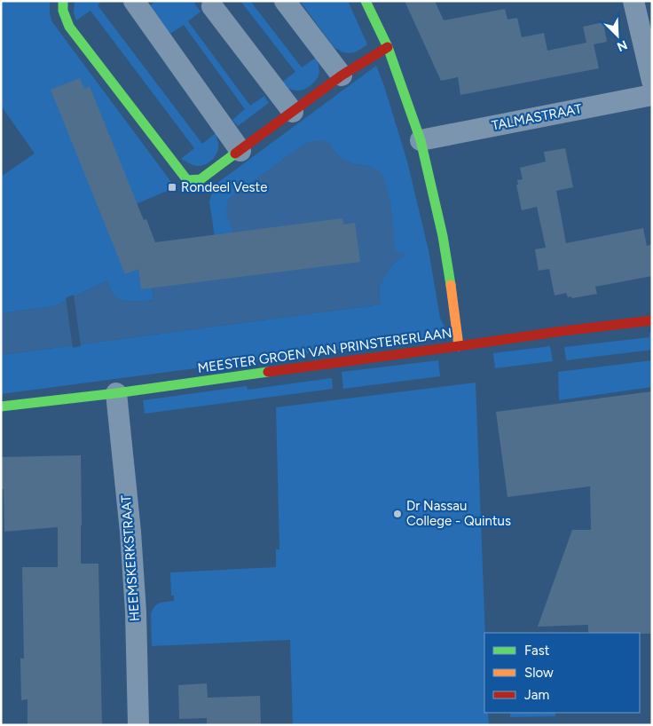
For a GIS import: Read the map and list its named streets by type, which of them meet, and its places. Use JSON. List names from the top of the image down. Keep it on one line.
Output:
{"streets":{"street":["TALMASTRAAT","MEESTER GROEN VAN PRINSTERERLAAN","HEEMSKERKSTRAAT"]},"crossings":[["MEESTER GROEN VAN PRINSTERERLAAN","HEEMSKERKSTRAAT"]],"places":{"transit":["Rondeel Veste"],"other":["Dr Nassau College - Quintus"]},"legend":["Fast","Slow","Jam"],"north":"bottom right"}
